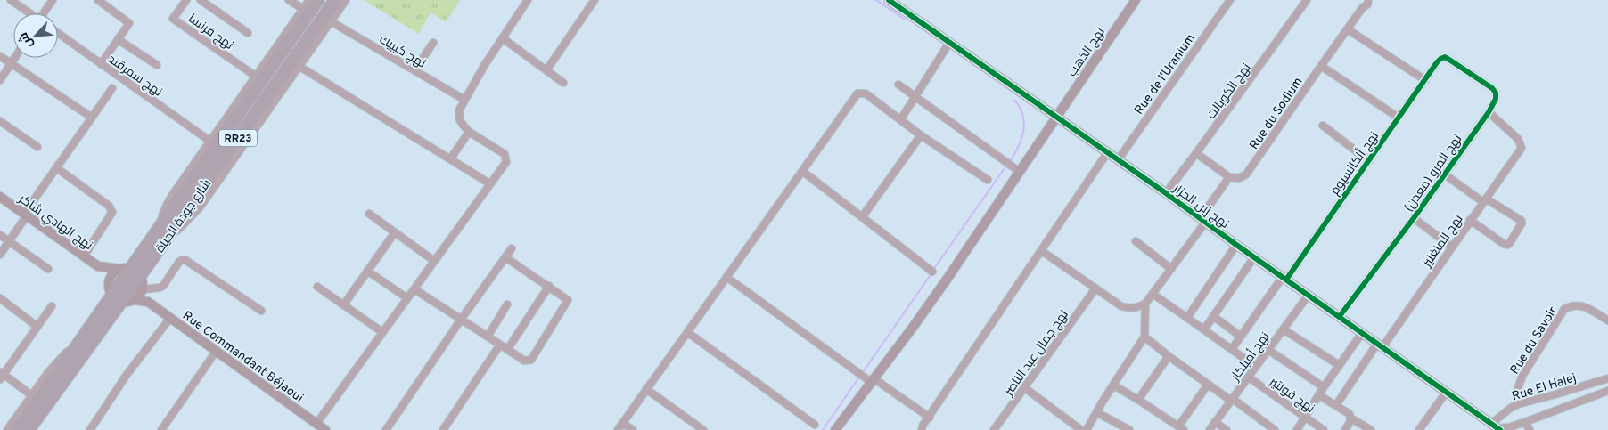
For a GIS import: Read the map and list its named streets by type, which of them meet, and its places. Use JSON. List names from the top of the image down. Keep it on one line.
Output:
{"streets":{"highway":["RR23","شارع جودة الحياة"],"street":["نهج فرنسا","نهج كيبيك","نهج الذهب","Rue de l'Uranium","نهج سمرقند","نهج الكوبالت","Rue du Sodium","نهج ألكالسيوم","نهج المرو (معدن)","نهج إبن الجزار","نهج الهادي شاكر","نهج المنغنيز","Rue du Savoir","نهج جمال عبد الناصر","Rue Commandant Béjaoui","نهج أميلكار","Rue El Halej","نهج فولتير"]},"crossings":[["نهج الذهب","نهج إبن الجزار"],["Rue de l'Uranium","نهج إبن الجزار"],["نهج الكوبالت","نهج إبن الجزار"],["نهج ألكالسيوم","نهج المرو (معدن)"],["نهج ألكالسيوم","نهج إبن الجزار"],["نهج المرو (معدن)","نهج إبن الجزار"],["نهج المرو (معدن)","نهج المنغنيز"],["نهج إبن الجزار","نهج المنغنيز"],["نهج إبن الجزار","نهج أميلكار"],["نهج إبن الجزار","Rue El Halej"],["Rue du Savoir","Rue El Halej"],["نهج أميلكار","نهج فولتير"]],"north":"bottom left"}
